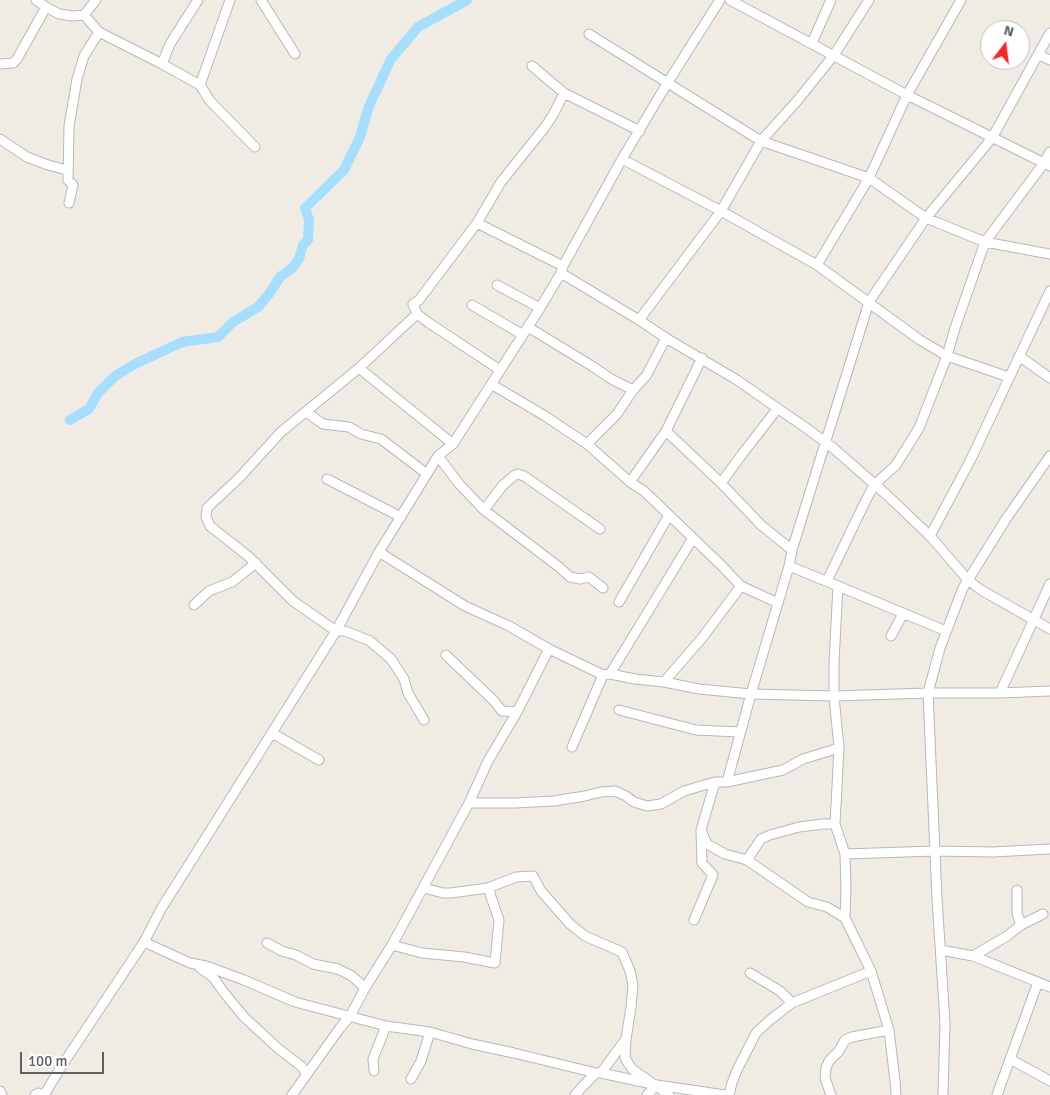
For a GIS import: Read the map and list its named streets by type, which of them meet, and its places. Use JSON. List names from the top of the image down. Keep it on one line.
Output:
{"scale_bar":"100 m","north":"top"}
